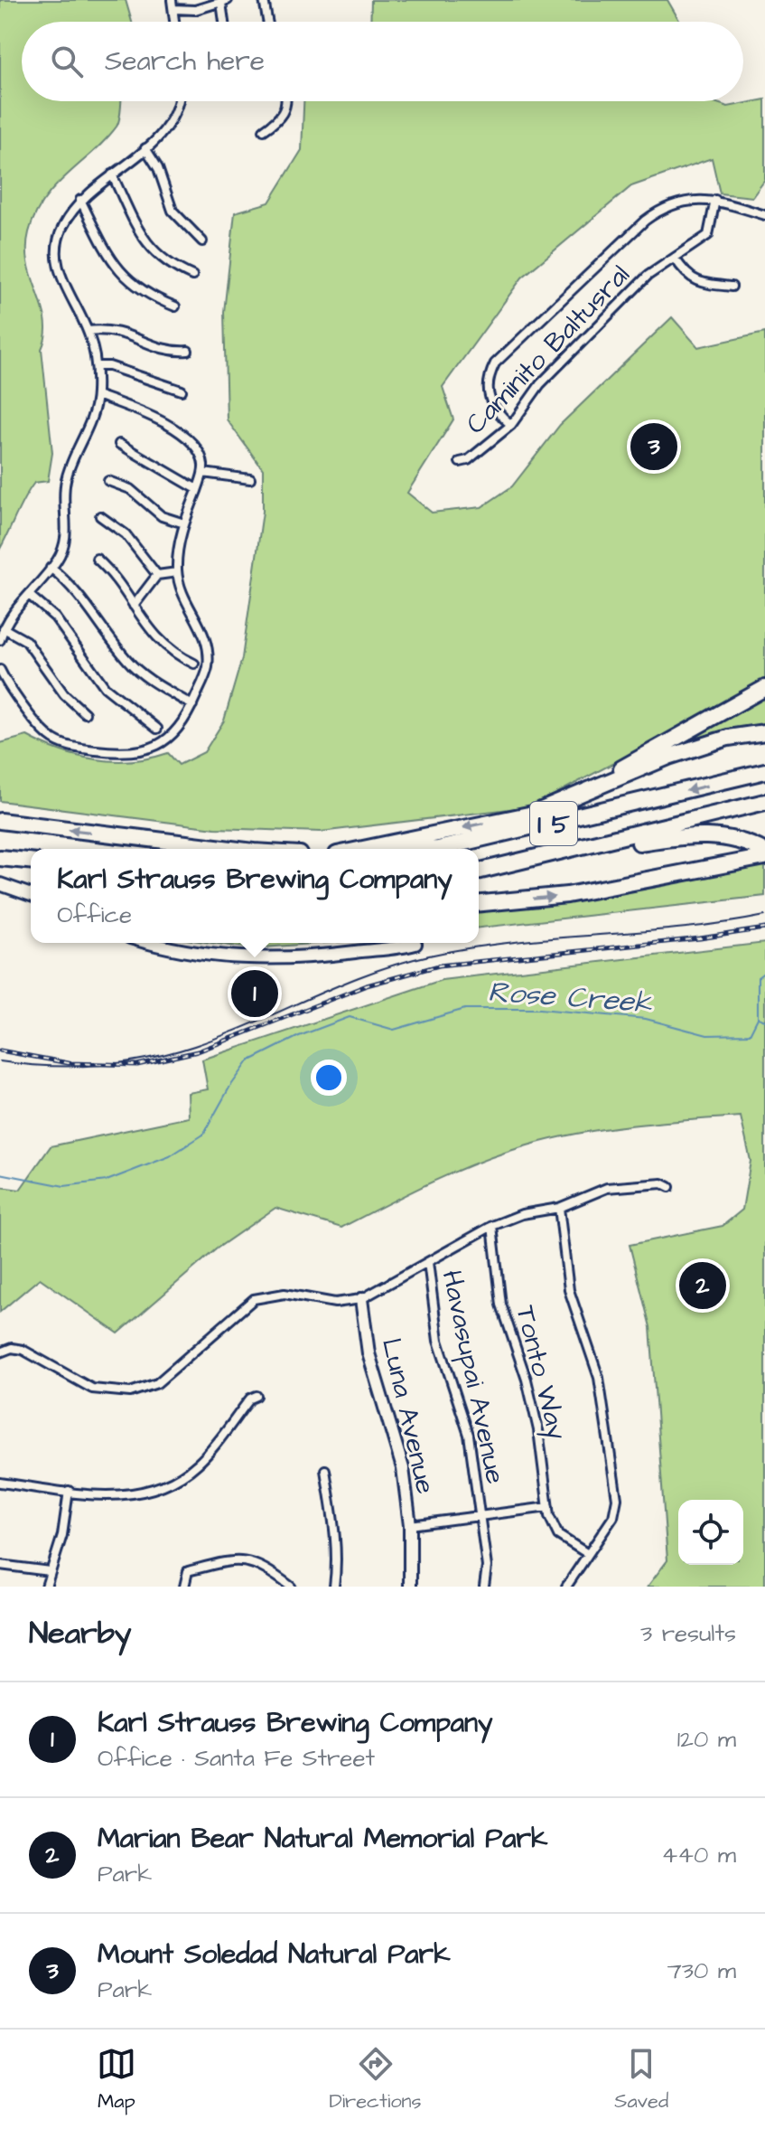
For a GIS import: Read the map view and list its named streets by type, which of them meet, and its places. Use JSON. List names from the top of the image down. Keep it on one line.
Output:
{"streets":{"highway":["I 5"],"street":["Caminito Baltusral","Tonto Way","Havasupai Avenue","Luna Avenue"]},"water":["Rose Creek"],"page":{"search":"Search here","pins":["3","1","2"],"popup":["Karl Strauss Brewing Company","Office"],"heading":["Nearby","3 results"],"list":[{"mark":"1","name":"Karl Strauss Brewing Company","note":"Office · Santa Fe Street","value":"120 m"},{"mark":"2","name":"Marian Bear Natural Memorial Park","note":"Park","value":"440 m"},{"mark":"3","name":"Mount Soledad Natural Park","note":"Park","value":"730 m"}],"nav":["Map","Directions","Saved"]}}
